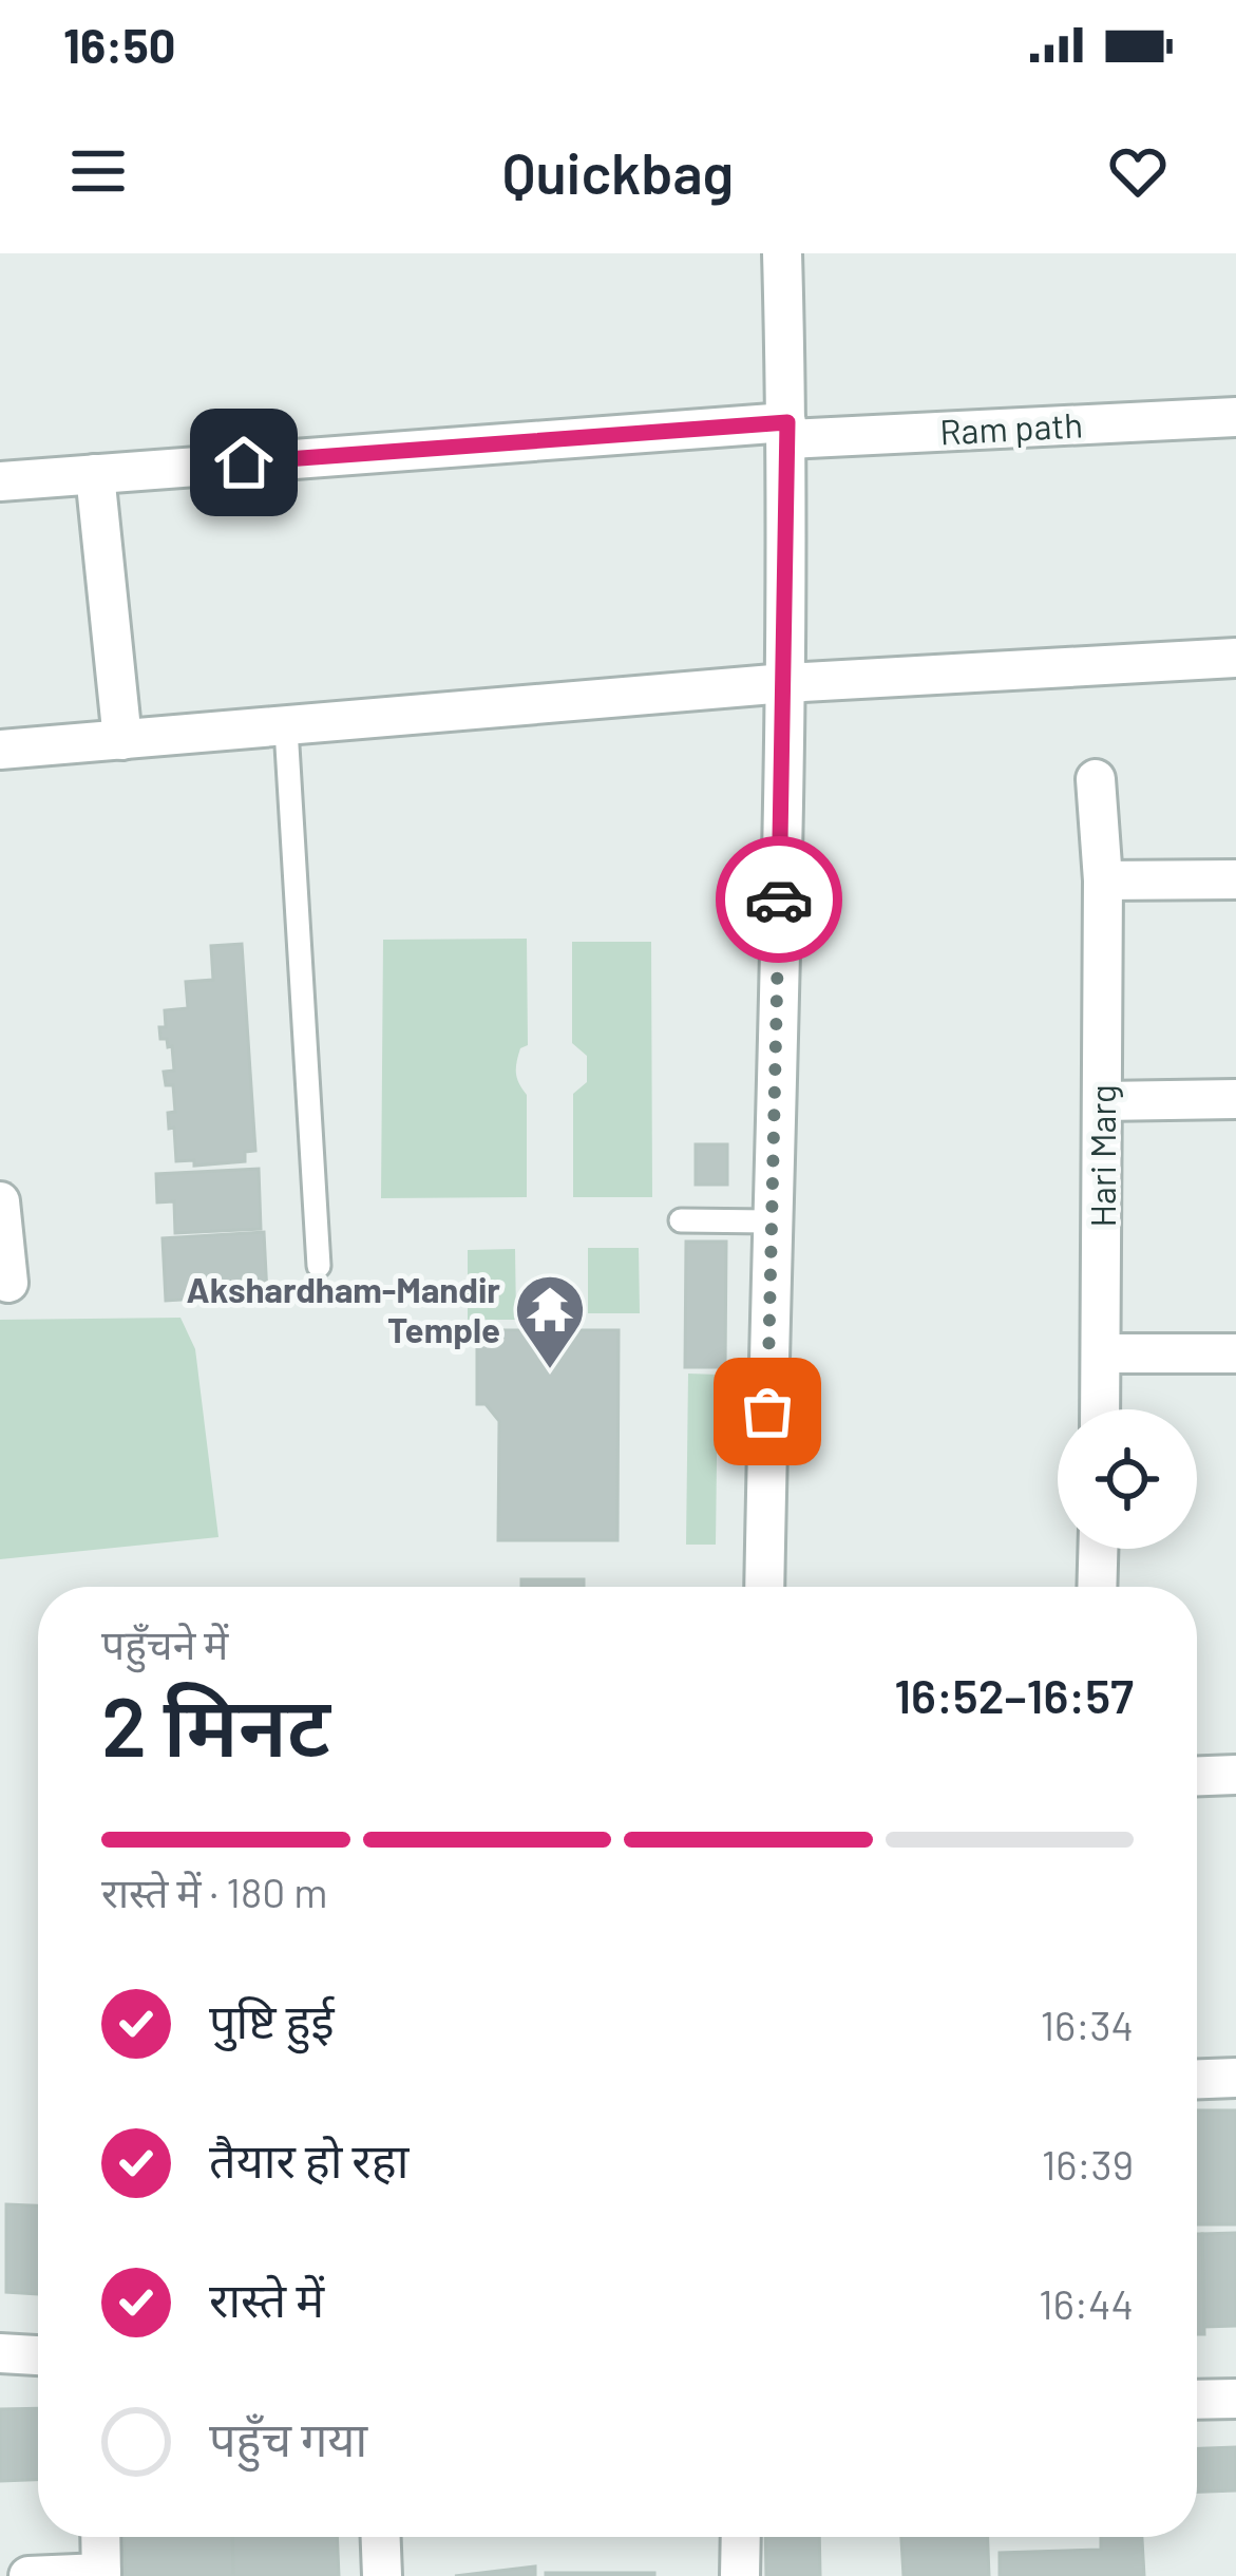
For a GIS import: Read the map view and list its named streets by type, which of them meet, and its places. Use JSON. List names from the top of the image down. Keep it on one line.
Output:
{"streets":{"street":["Ram path","Hari Marg"]},"places":{"temple":["Akshardham-Mandir Temple"]},"page":{"status":"16:50","header":"Quickbag","heading":["2 मिनट","पहुँचने में","16:52–16:57"],"bar":"रास्ते में · 180 m","list":[["पुष्टि हुई","16:34"],["तैयार हो रहा","16:39"],["रास्ते में","16:44"],"पहुँच गया"]}}
